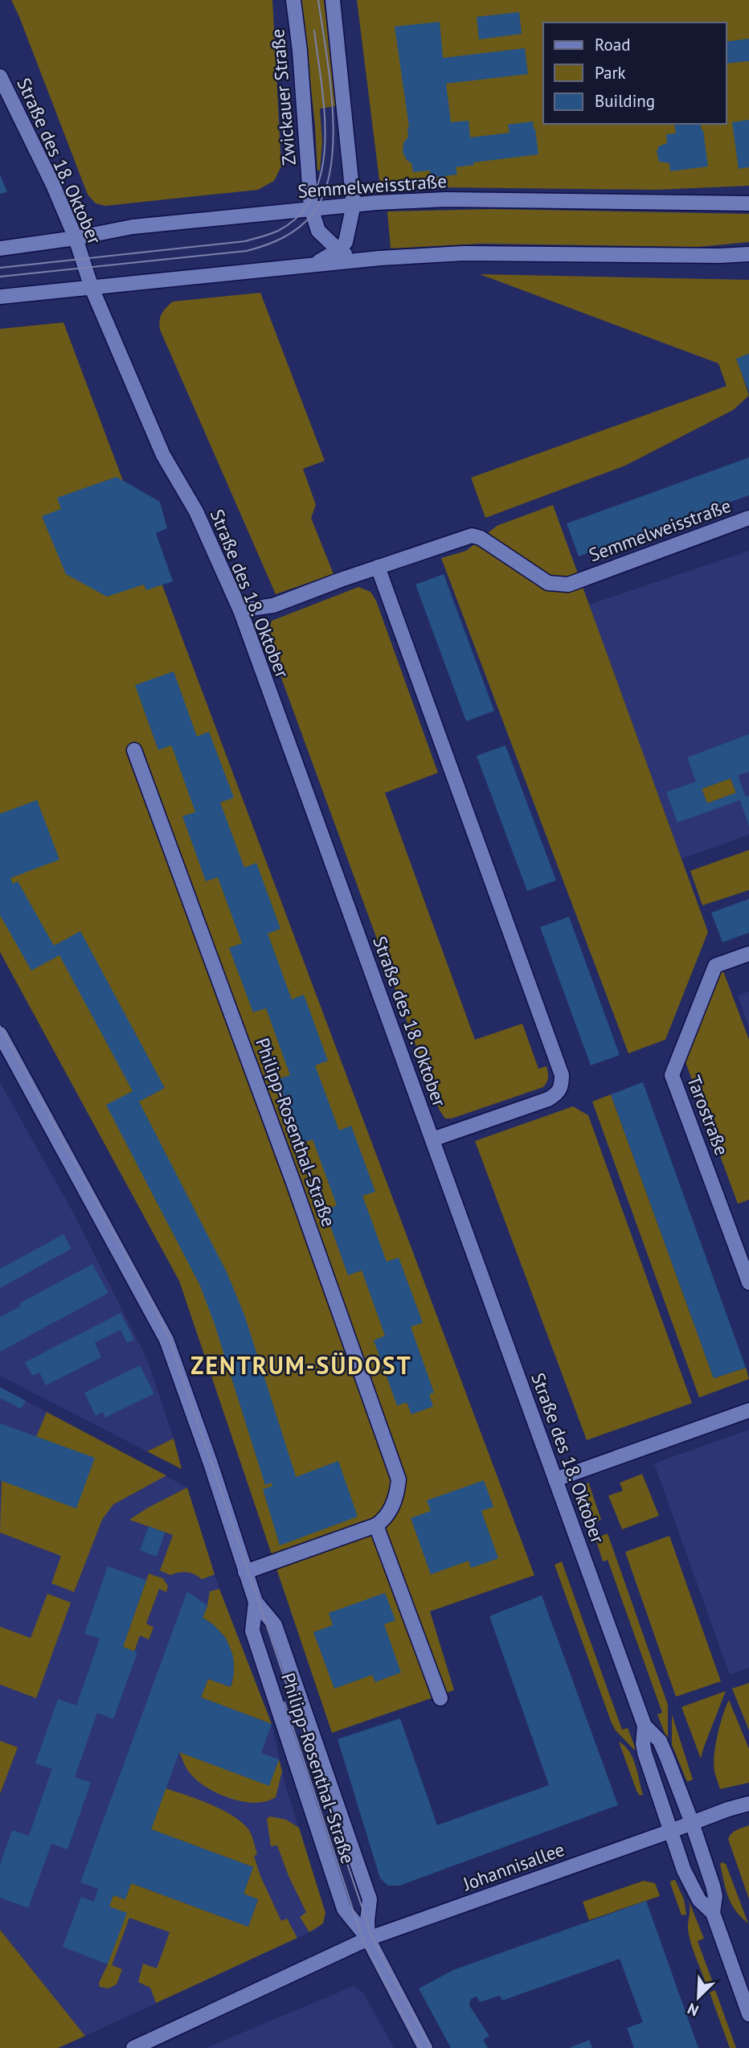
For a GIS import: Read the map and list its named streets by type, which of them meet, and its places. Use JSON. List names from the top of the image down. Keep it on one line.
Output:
{"streets":{"street":["Zwickauer Straße","Straße des 18. Oktober","Semmelweisstraße","Tarostraße","Philipp-Rosenthal-Straße","Johannisallee"]},"crossings":[["Zwickauer Straße","Semmelweisstraße"],["Straße des 18. Oktober","Semmelweisstraße"],["Straße des 18. Oktober","Johannisallee"],["Philipp-Rosenthal-Straße","Johannisallee"]],"districts":["ZENTRUM-SÜDOST"],"legend":["Road","Park","Building"],"north":"bottom left"}
